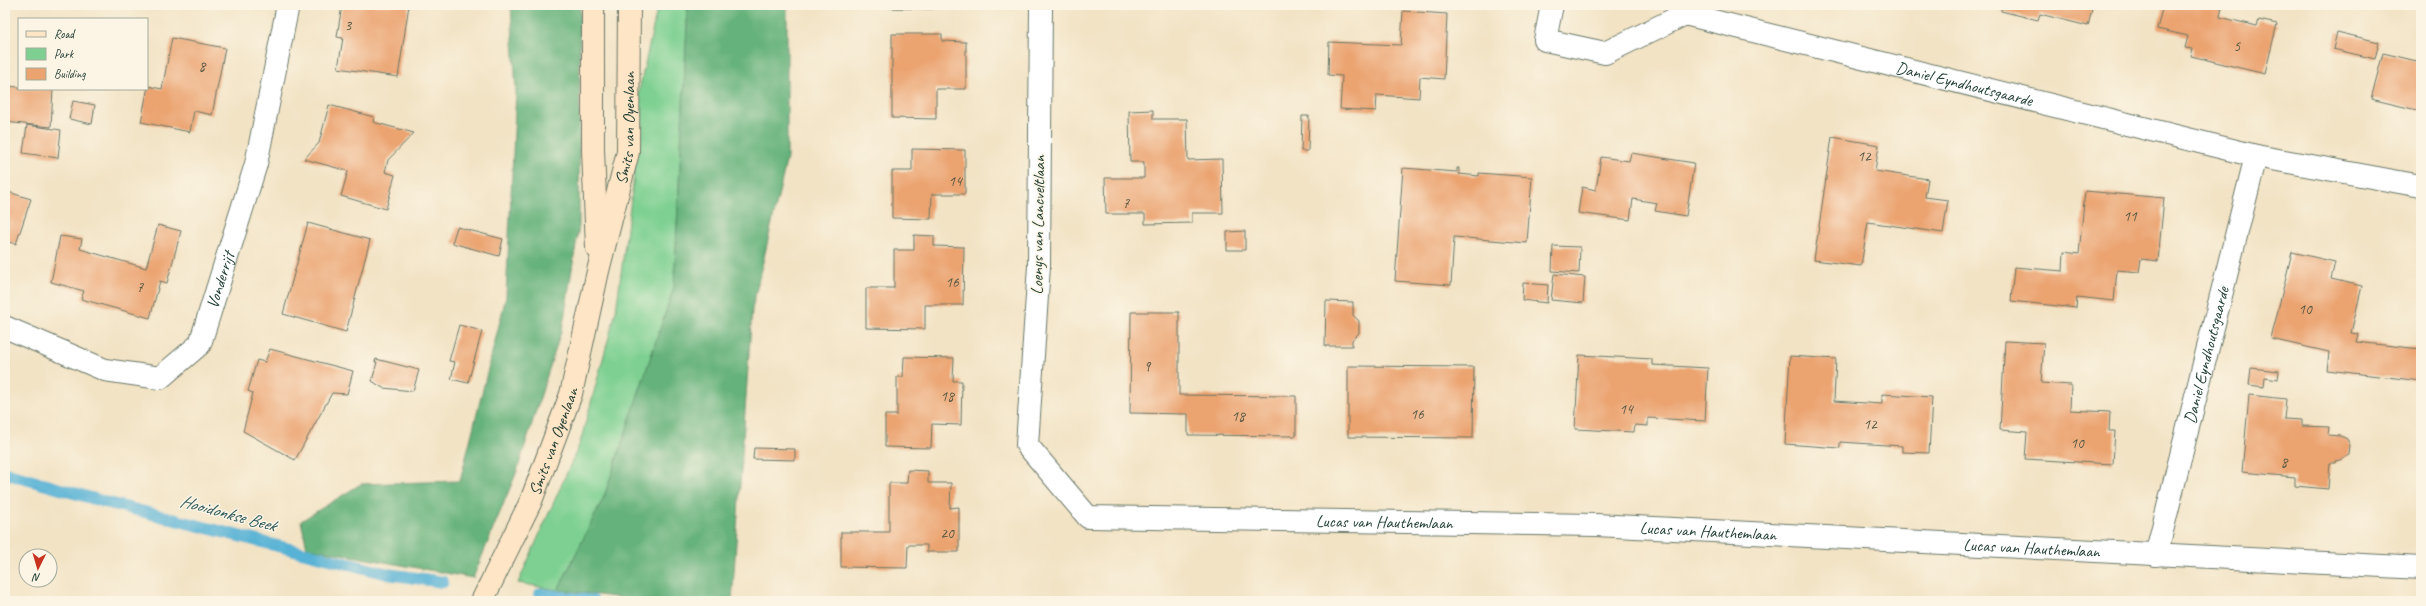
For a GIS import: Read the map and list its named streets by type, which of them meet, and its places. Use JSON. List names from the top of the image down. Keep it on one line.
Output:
{"streets":{"main road":["Smits van Oyenlaan"],"street":["Daniel Eyndhoutsgaarde","Loenys van Lancveltlaan","Vonderrijt","Lucas van Hauthemlaan"]},"crossings":[["Daniel Eyndhoutsgaarde","Lucas van Hauthemlaan"],["Loenys van Lancveltlaan","Lucas van Hauthemlaan"]],"water":["Hooidonkse Beek"],"house_numbers":["3","5","8","12","14","7","11","16","7","10","9","18","14","16","18","12","10","8","20"],"legend":["Road","Park","Building"],"north":"bottom"}
